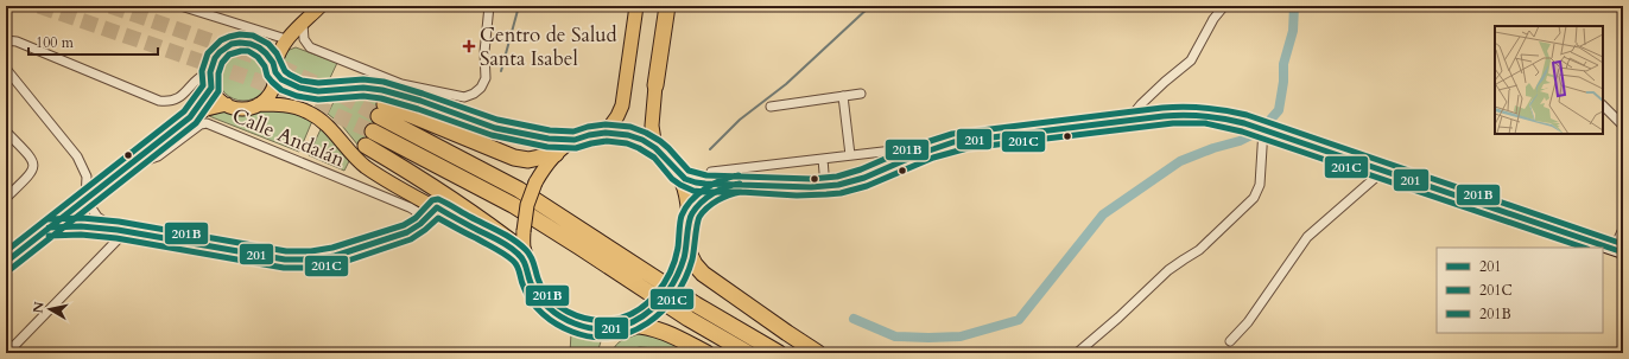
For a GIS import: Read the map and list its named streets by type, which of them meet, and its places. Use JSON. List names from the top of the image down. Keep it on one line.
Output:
{"streets":{"street":["Calle Andalán"]},"places":{"health":["Centro de Salud Santa Isabel"]},"lines":["transit line 201B","transit line 201","transit line 201C"],"legend":["201","201C","201B"],"scale_bar":"100 m","north":"left"}
